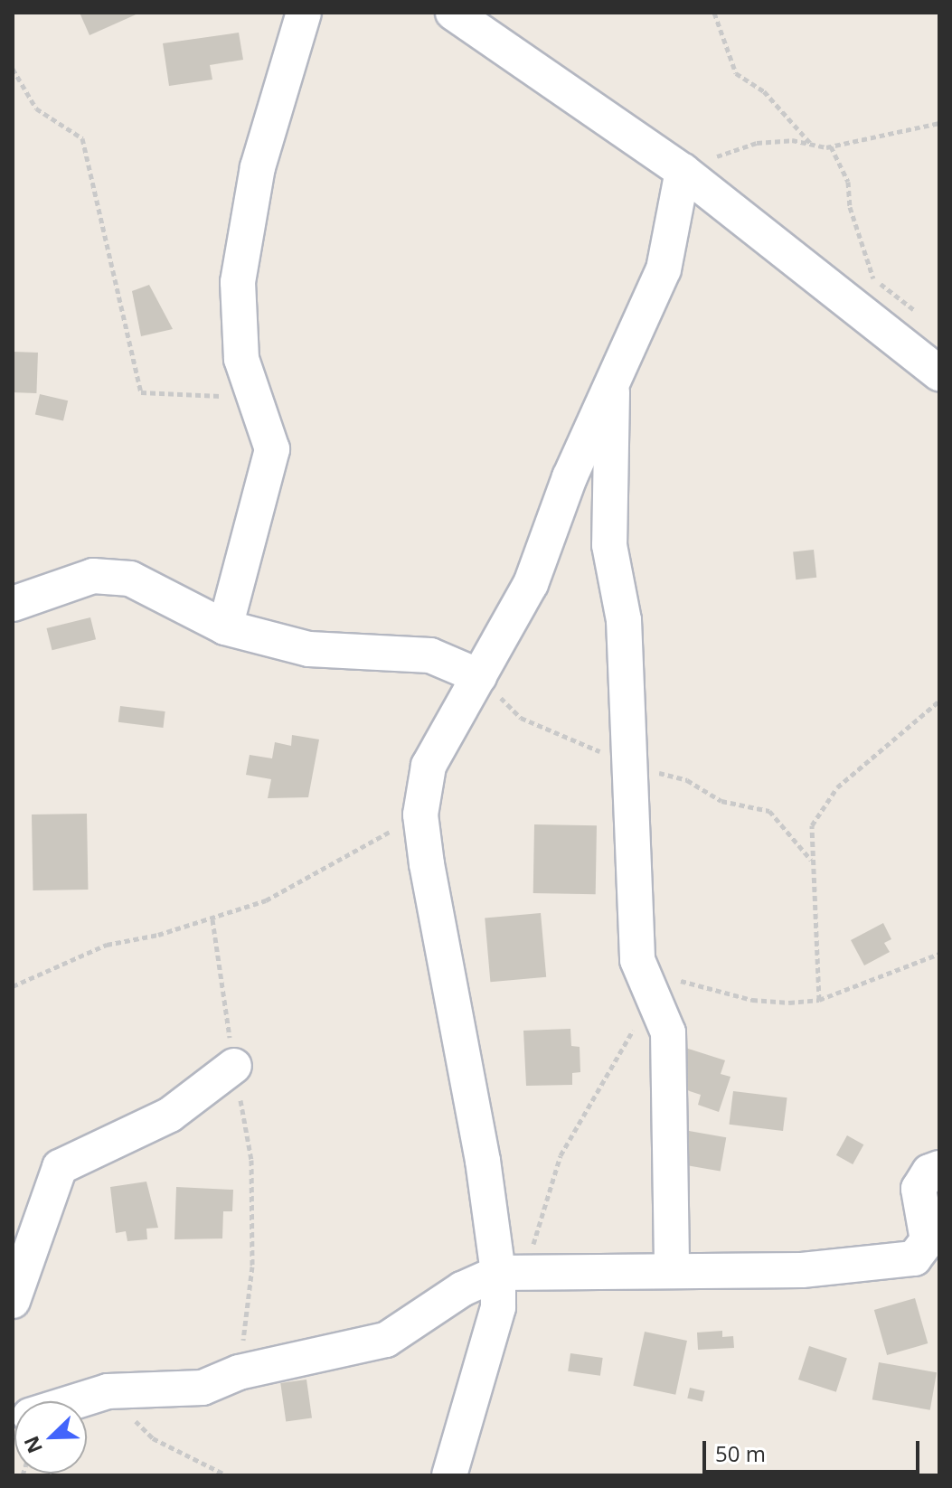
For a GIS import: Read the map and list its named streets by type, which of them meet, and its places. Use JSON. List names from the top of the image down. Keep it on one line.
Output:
{"scale_bar":"50 m","north":"bottom left"}
